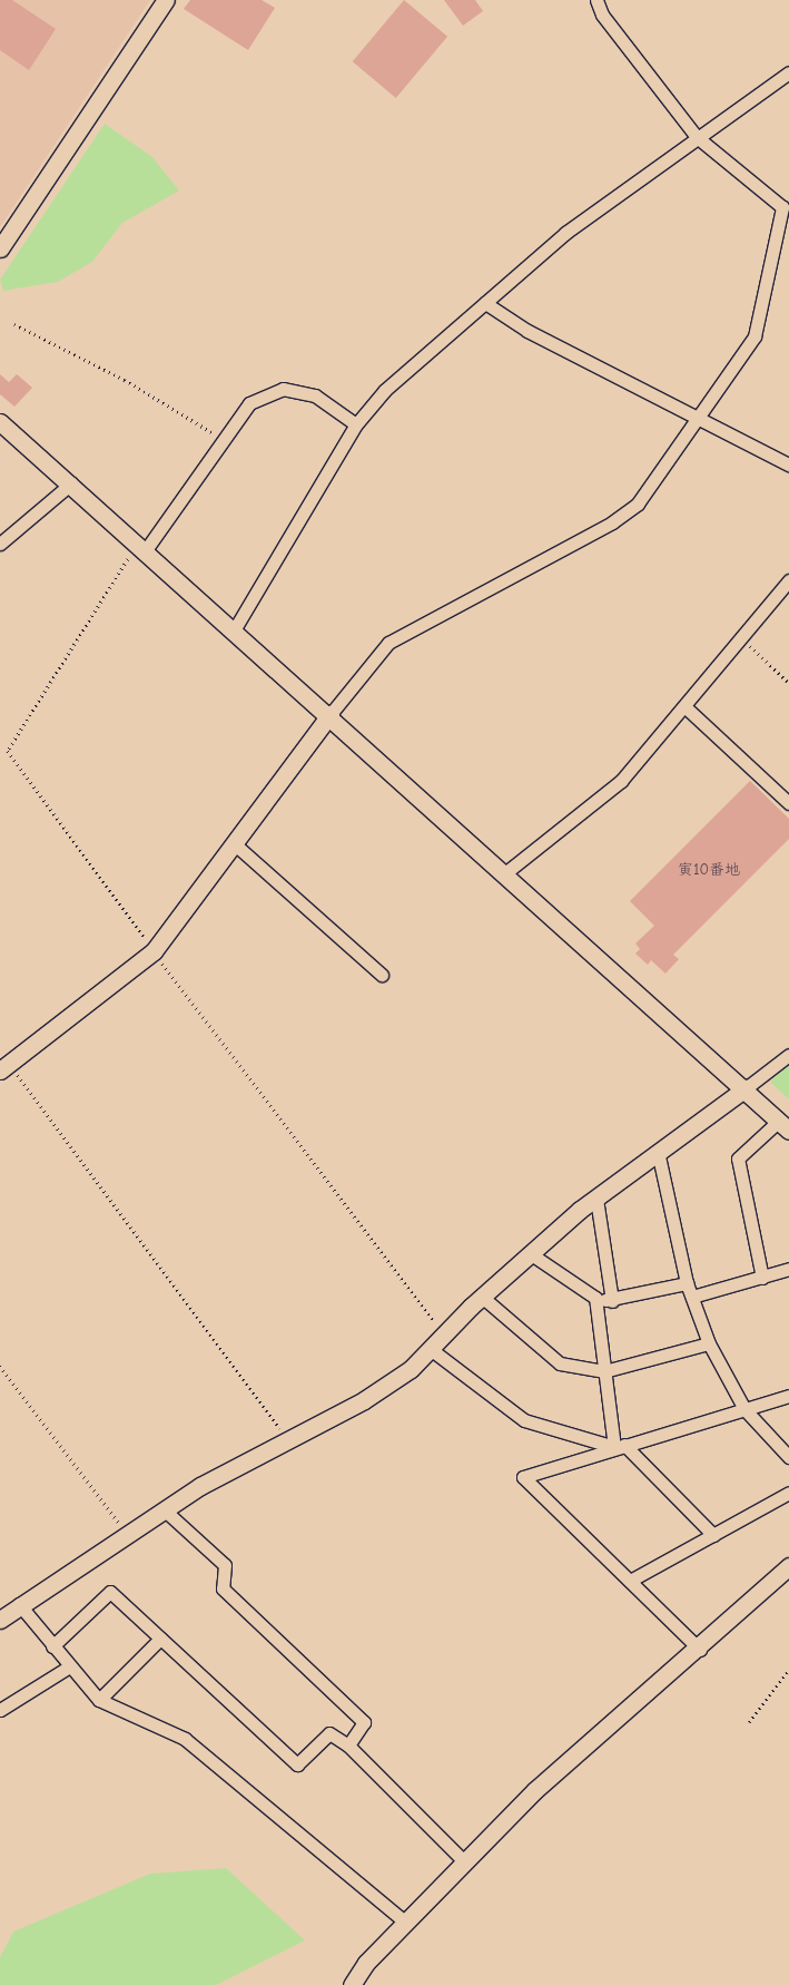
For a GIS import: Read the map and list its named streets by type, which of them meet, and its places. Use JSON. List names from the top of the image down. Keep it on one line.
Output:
{"house_numbers":["寅10番地"]}
